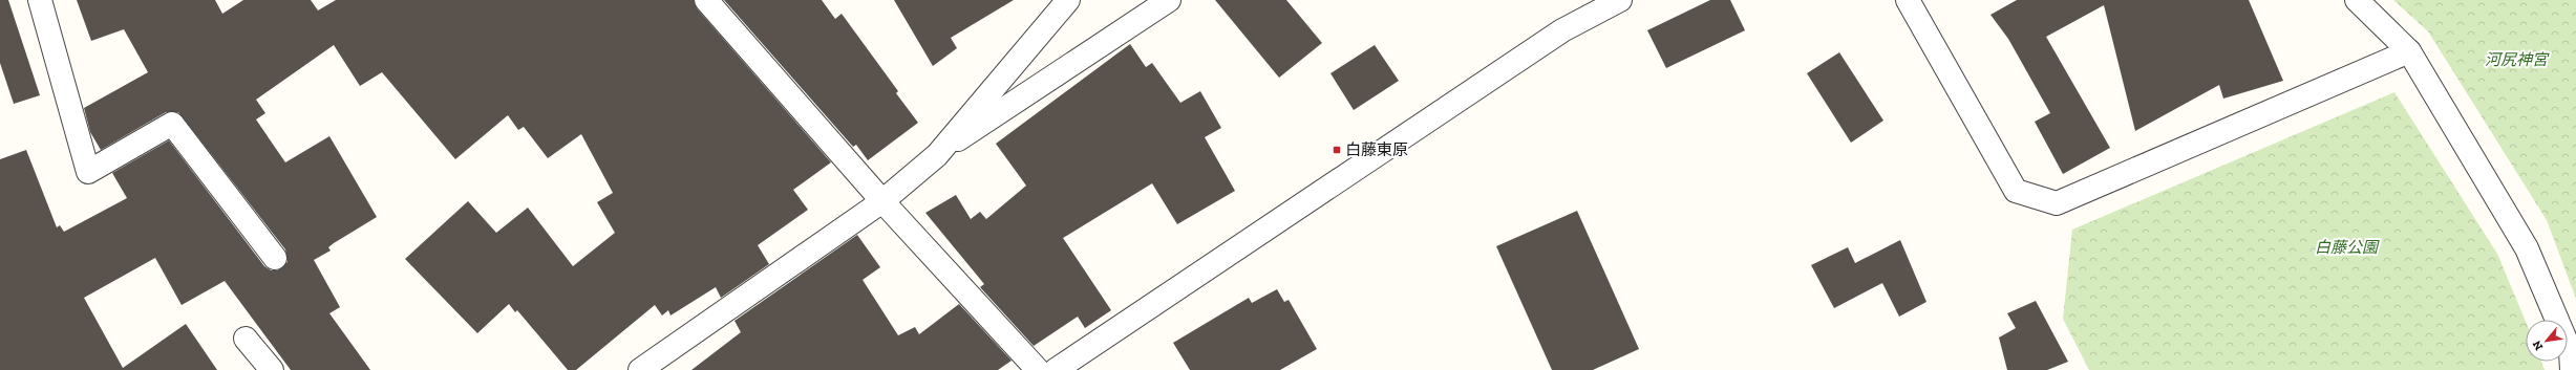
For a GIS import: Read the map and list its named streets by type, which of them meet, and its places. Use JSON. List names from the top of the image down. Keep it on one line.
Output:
{"parks":["河尻神宮","白藤公園"],"places":{"transit":["白藤東原"]},"north":"bottom left"}
